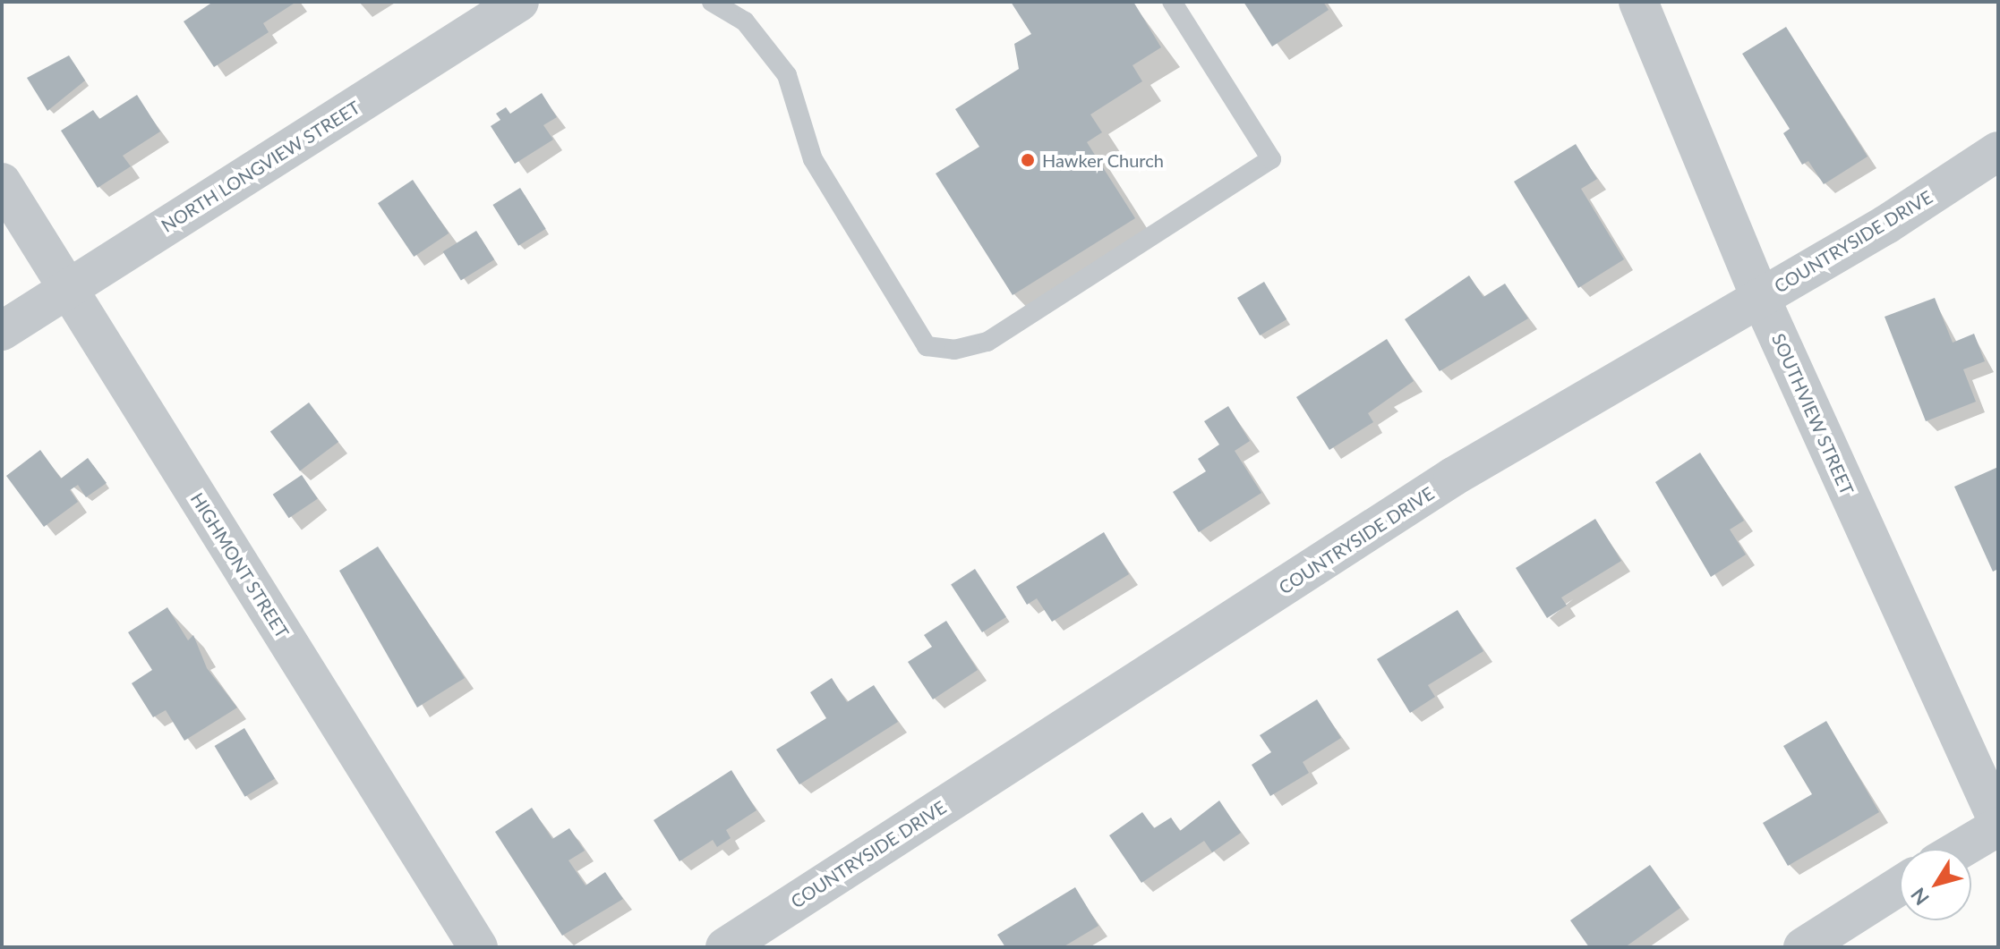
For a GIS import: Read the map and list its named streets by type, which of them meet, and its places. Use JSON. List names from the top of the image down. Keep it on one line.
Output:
{"streets":{"street":["NORTH LONGVIEW STREET","COUNTRYSIDE DRIVE","SOUTHVIEW STREET","HIGHMONT STREET"]},"crossings":[["NORTH LONGVIEW STREET","HIGHMONT STREET"],["COUNTRYSIDE DRIVE","SOUTHVIEW STREET"]],"places":["Hawker Church"],"north":"bottom left"}
